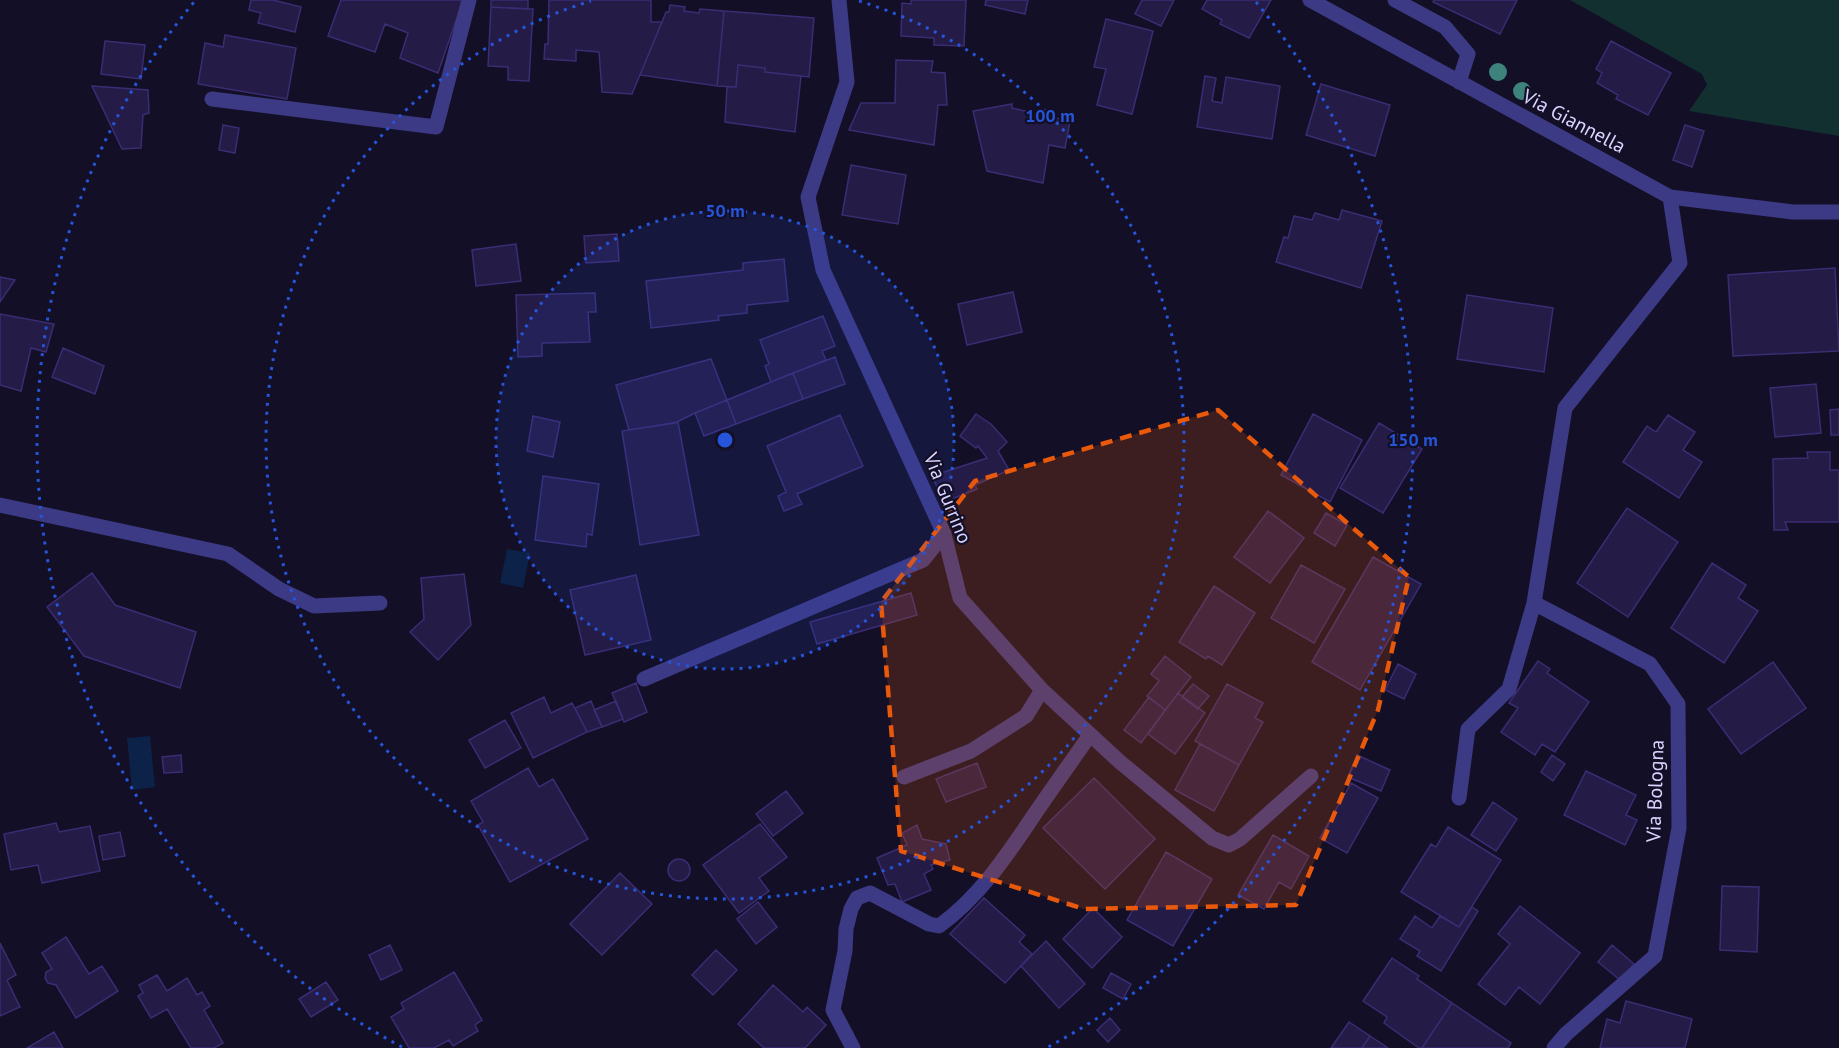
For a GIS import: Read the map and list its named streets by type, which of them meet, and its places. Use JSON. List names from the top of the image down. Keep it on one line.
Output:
{"streets":{"street":["Via Giannella","Via Gurrino","Via Bologna"]},"rings":["100 m","50 m","150 m"]}
